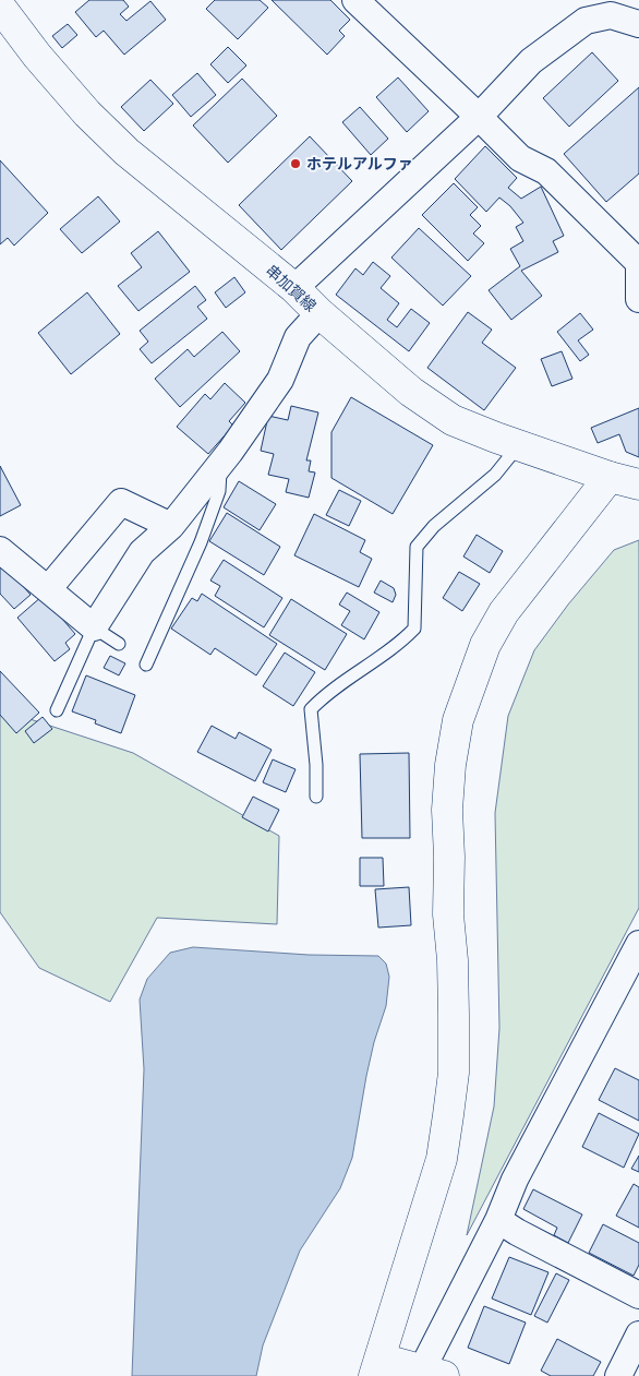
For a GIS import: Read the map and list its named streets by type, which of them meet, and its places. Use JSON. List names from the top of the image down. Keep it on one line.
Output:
{"streets":{"street":["串加賀線"]},"places":["ホテルアルファ"]}
